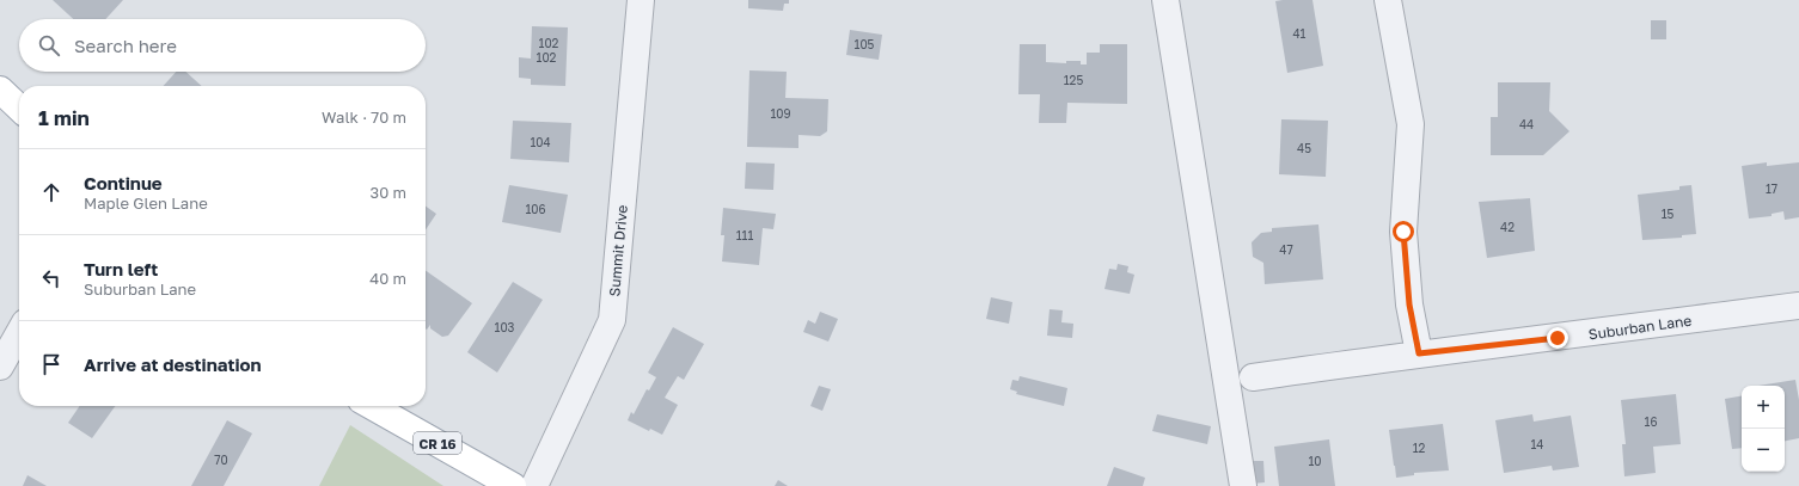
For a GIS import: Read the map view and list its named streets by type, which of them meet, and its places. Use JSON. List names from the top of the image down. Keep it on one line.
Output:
{"streets":{"main road":["CR 16"],"street":["Summit Drive","Suburban Lane"]},"house_numbers":["41","102","105","102","125","109","44","104","45","17","106","15","42","111","47","103","16","14","12","70","10"],"page":{"search":"Search here","heading":["1 min","Walk · 70 m"],"list":[["Continue","Maple Glen Lane","30 m"],["Turn left","Suburban Lane","40 m"],"Arrive at destination"],"map_buttons":["+","−"]}}
